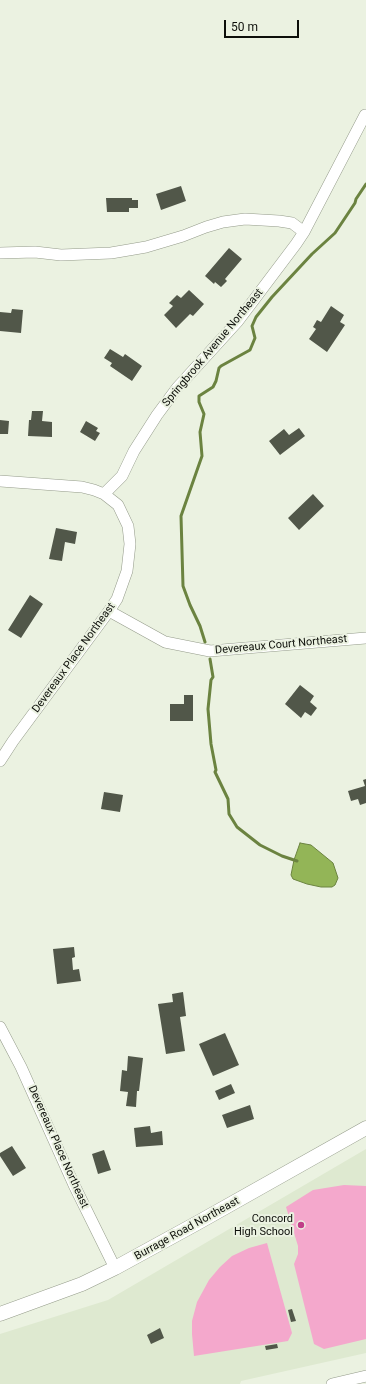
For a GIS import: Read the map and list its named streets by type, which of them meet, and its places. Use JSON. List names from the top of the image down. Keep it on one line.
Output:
{"streets":{"street":["Springbrook Avenue Northeast","Devereaux Court Northeast","Devereaux Place Northeast","Burrage Road Northeast"]},"crossings":[["Springbrook Avenue Northeast","Devereaux Place Northeast"],["Devereaux Court Northeast","Devereaux Place Northeast"],["Devereaux Place Northeast","Burrage Road Northeast"]],"places":["Concord High School"],"scale_bar":"50 m"}
